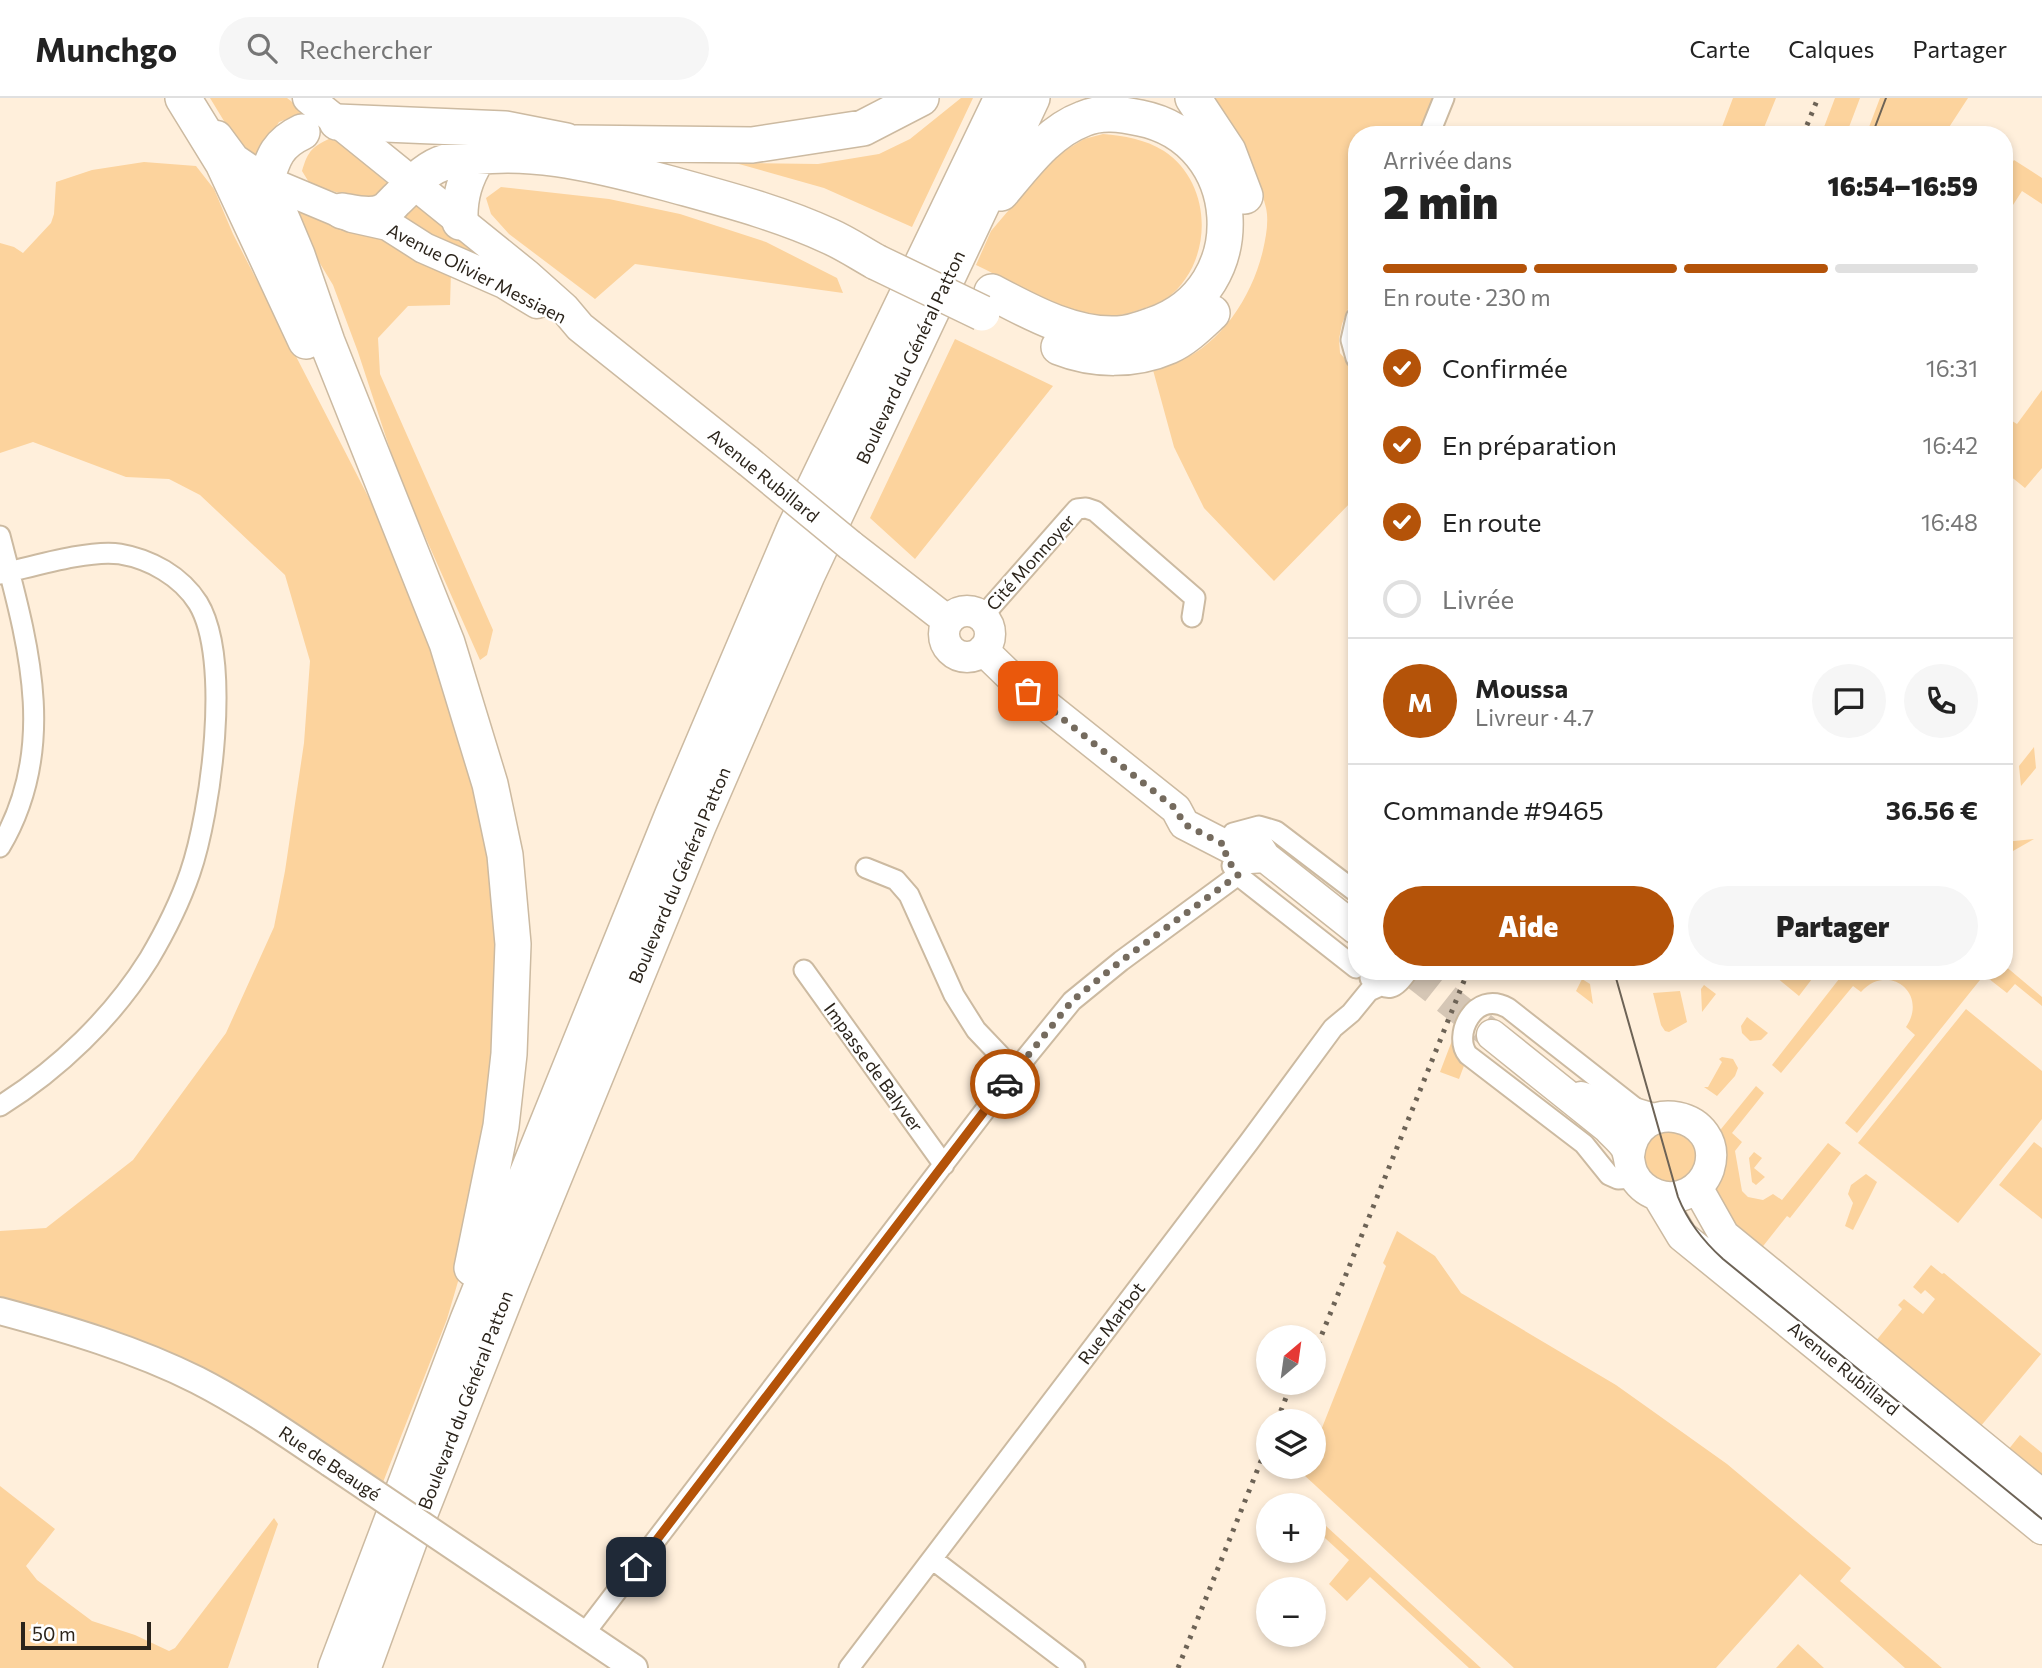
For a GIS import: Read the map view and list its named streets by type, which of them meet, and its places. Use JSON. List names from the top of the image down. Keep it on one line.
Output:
{"streets":{"highway":["Boulevard du Général Patton"],"main road":["Avenue Olivier Messiaen","Avenue Rubillard"],"street":["Cité Monnoyer","Impasse de Balyver","Rue Marbot","Rue de Beaugé"]},"crossings":[["Avenue Olivier Messiaen","Avenue Rubillard"],["Avenue Rubillard","Cité Monnoyer"]],"scale_bar":"50 m","north":"top right","page":{"header":"Munchgo","search":"Rechercher","nav":["Carte","Calques","Partager"],"heading":["2 min","Arrivée dans","16:54–16:59"],"panel":["Moussa","Livreur · 4.7","Commande #9465","36.56 €"],"bar":"En route · 230 m","list":[["Confirmée","16:31"],["En préparation","16:42"],["En route","16:48"],"Livrée"],"round":"M","buttons":["Aide","Partager"],"map_buttons":["+","−"],"scale":"50 m"}}
